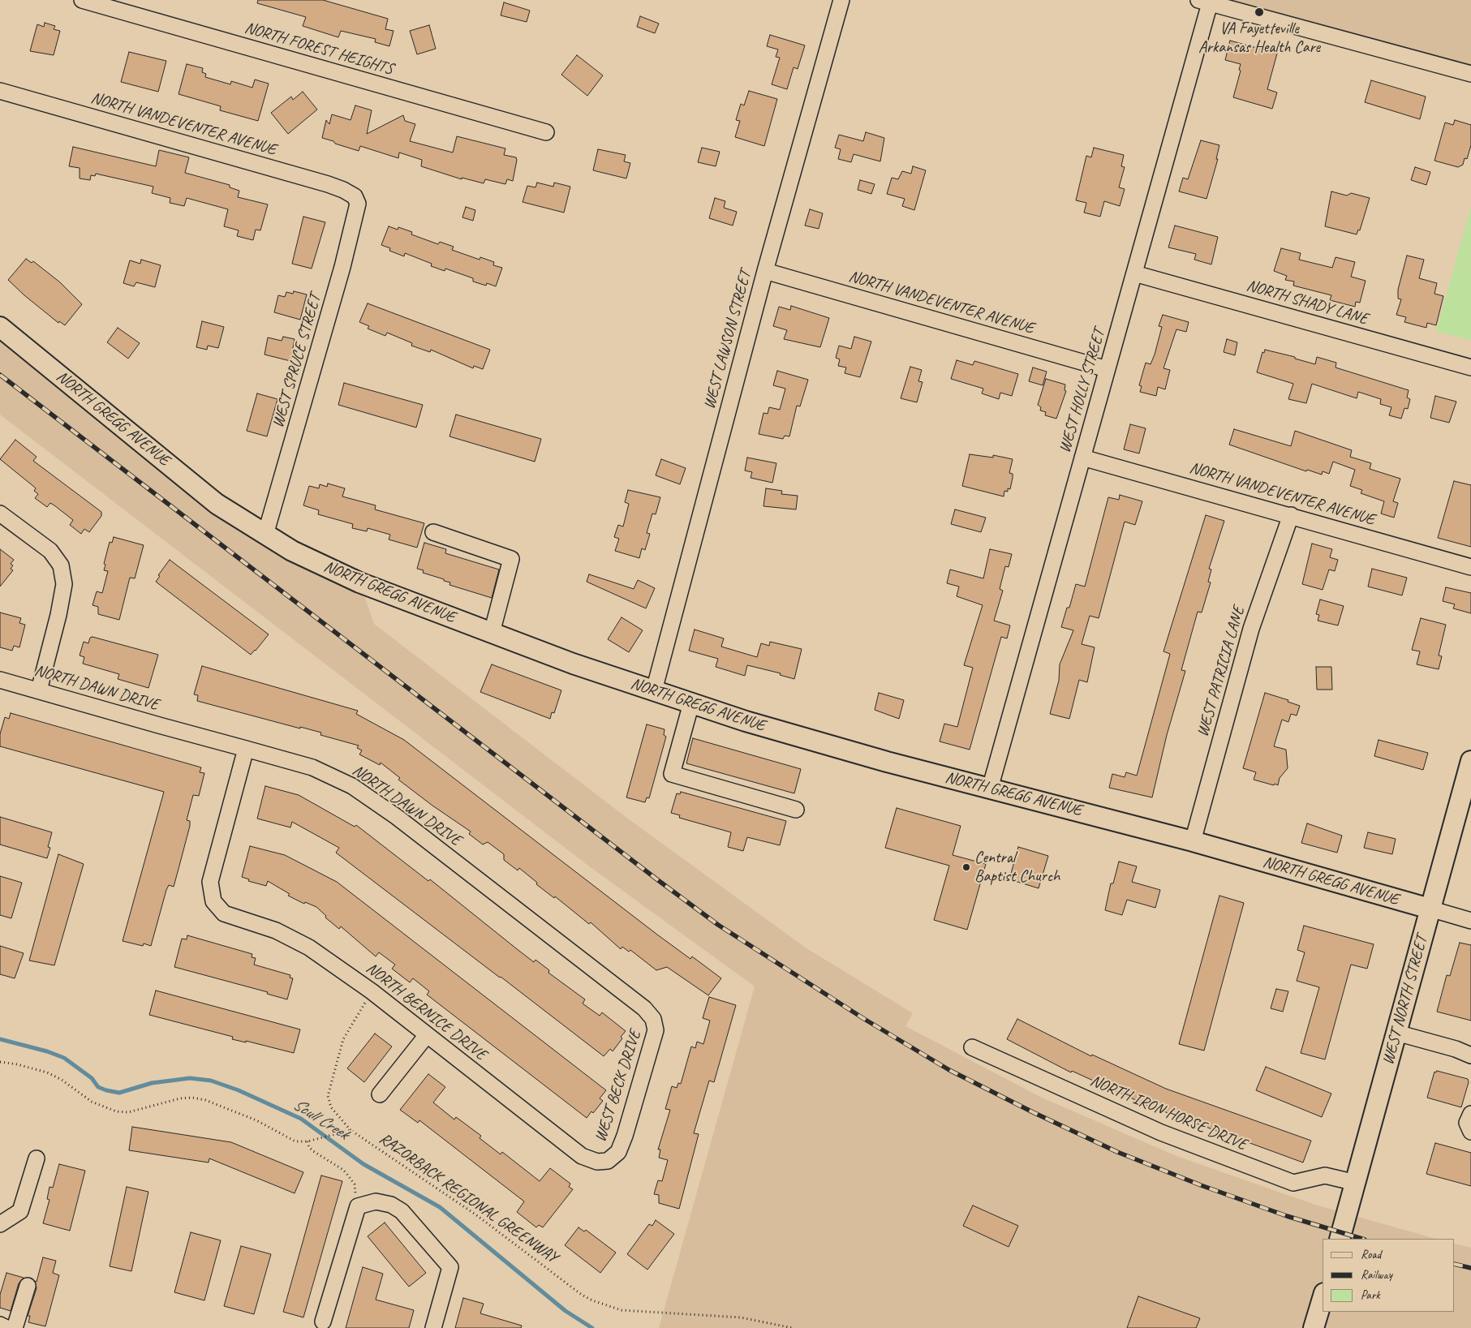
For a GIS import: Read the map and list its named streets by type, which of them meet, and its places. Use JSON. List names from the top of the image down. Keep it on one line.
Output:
{"streets":{"main road":["NORTH GREGG AVENUE","WEST NORTH STREET"],"street":["NORTH FOREST HEIGHTS","NORTH VANDEVENTER AVENUE","NORTH SHADY LANE","WEST LAWSON STREET","WEST SPRUCE STREET","WEST HOLLY STREET","WEST PATRICIA LANE","NORTH DAWN DRIVE","NORTH BERNICE DRIVE","WEST BECK DRIVE","NORTH IRON HORSE DRIVE"],"path":["RAZORBACK REGIONAL GREENWAY"]},"crossings":[["NORTH VANDEVENTER AVENUE","WEST LAWSON STREET"],["NORTH VANDEVENTER AVENUE","WEST SPRUCE STREET"],["NORTH VANDEVENTER AVENUE","WEST HOLLY STREET"],["NORTH VANDEVENTER AVENUE","WEST PATRICIA LANE"],["NORTH SHADY LANE","WEST HOLLY STREET"],["WEST LAWSON STREET","NORTH GREGG AVENUE"],["WEST SPRUCE STREET","NORTH GREGG AVENUE"],["WEST HOLLY STREET","NORTH GREGG AVENUE"],["NORTH GREGG AVENUE","WEST PATRICIA LANE"],["NORTH GREGG AVENUE","WEST NORTH STREET"],["NORTH DAWN DRIVE","NORTH BERNICE DRIVE"],["NORTH DAWN DRIVE","WEST BECK DRIVE"],["WEST NORTH STREET","NORTH IRON HORSE DRIVE"],["NORTH BERNICE DRIVE","WEST BECK DRIVE"],["NORTH BERNICE DRIVE","RAZORBACK REGIONAL GREENWAY"]],"water":["Scull Creek"],"places":["VA Fayetteville Arkansas Health Care","Central Baptist Church"],"legend":["Road","Railway","Park"]}
